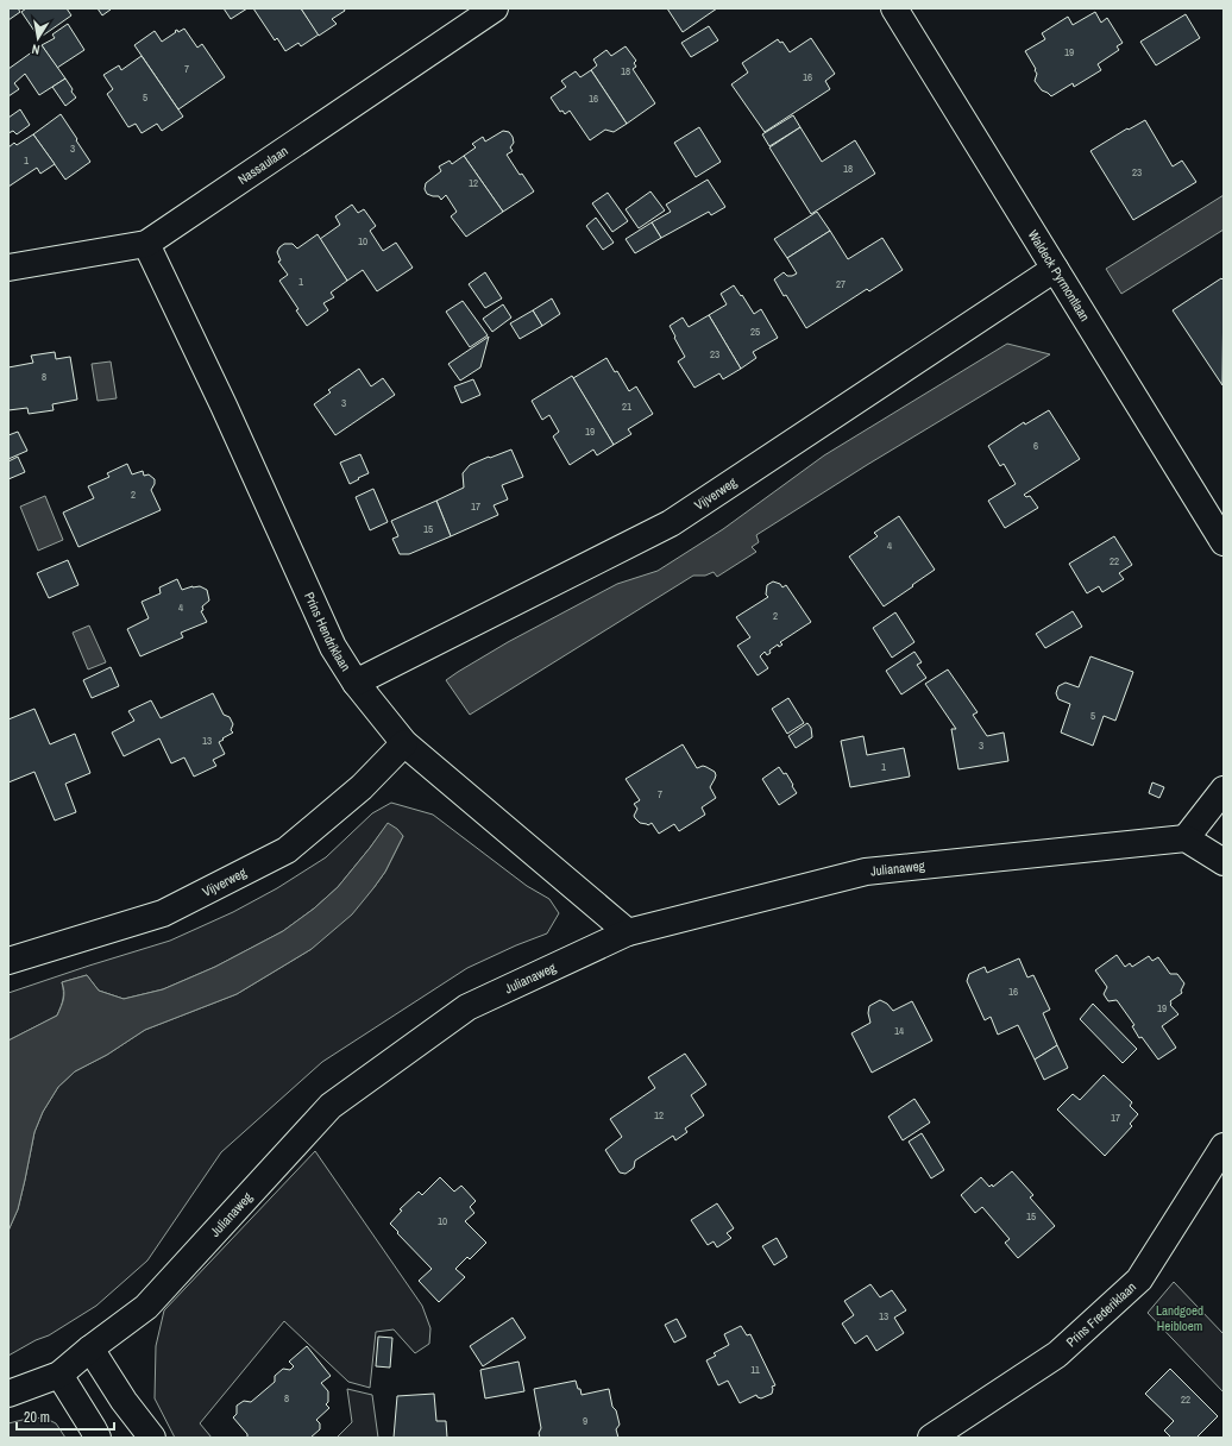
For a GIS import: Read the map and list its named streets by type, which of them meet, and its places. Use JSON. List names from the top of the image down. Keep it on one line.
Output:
{"streets":{"street":["Nassaulaan","Waldeck Pyrmontlaan","Vijverweg","Prins Hendriklaan","Julianaweg","Prins Frederiklaan"]},"crossings":[["Nassaulaan","Prins Hendriklaan"],["Waldeck Pyrmontlaan","Vijverweg"],["Vijverweg","Prins Hendriklaan"],["Prins Hendriklaan","Julianaweg"]],"parks":["Landgoed Heibloem"],"house_numbers":["19","7","18","16","5","16","3","1","18","23","12","10","1","27","25","23","8","3","21","19","6","2","17","15","4","22","4","2","5","13","3","1","7","16","19","14","12","17","15","10","13","11","8","22","9"],"scale_bar":"20 m","north":"bottom"}
